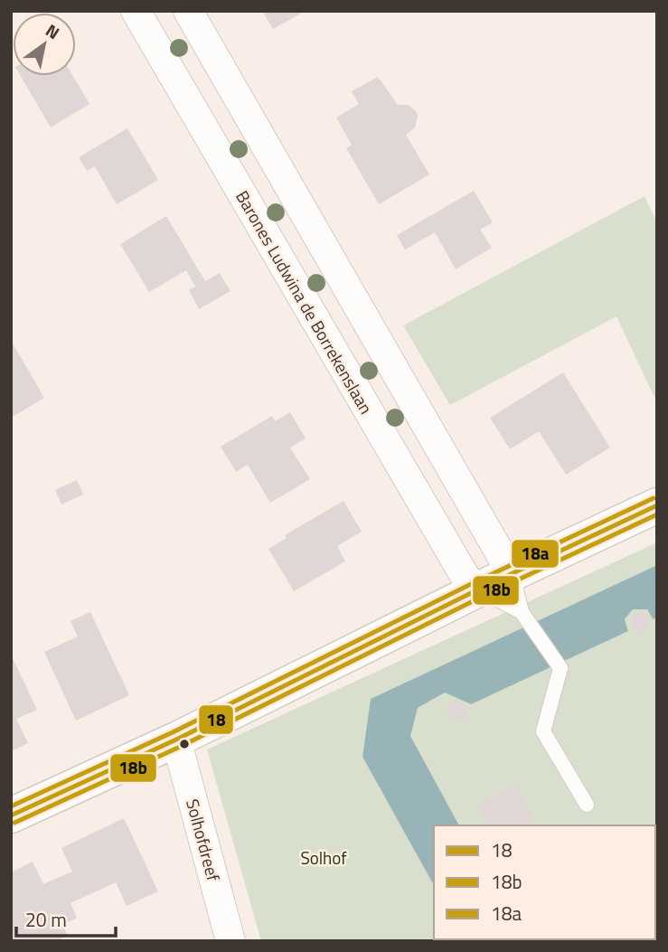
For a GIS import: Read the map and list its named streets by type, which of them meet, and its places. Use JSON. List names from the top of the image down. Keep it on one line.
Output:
{"streets":{"street":["Barones Ludwina de Borrekenslaan","Solhofdreef"]},"parks":["Solhof"],"lines":["transit line 18a","transit line 18","transit line 18b"],"legend":["18","18b","18a"],"scale_bar":"20 m","north":"top right"}
